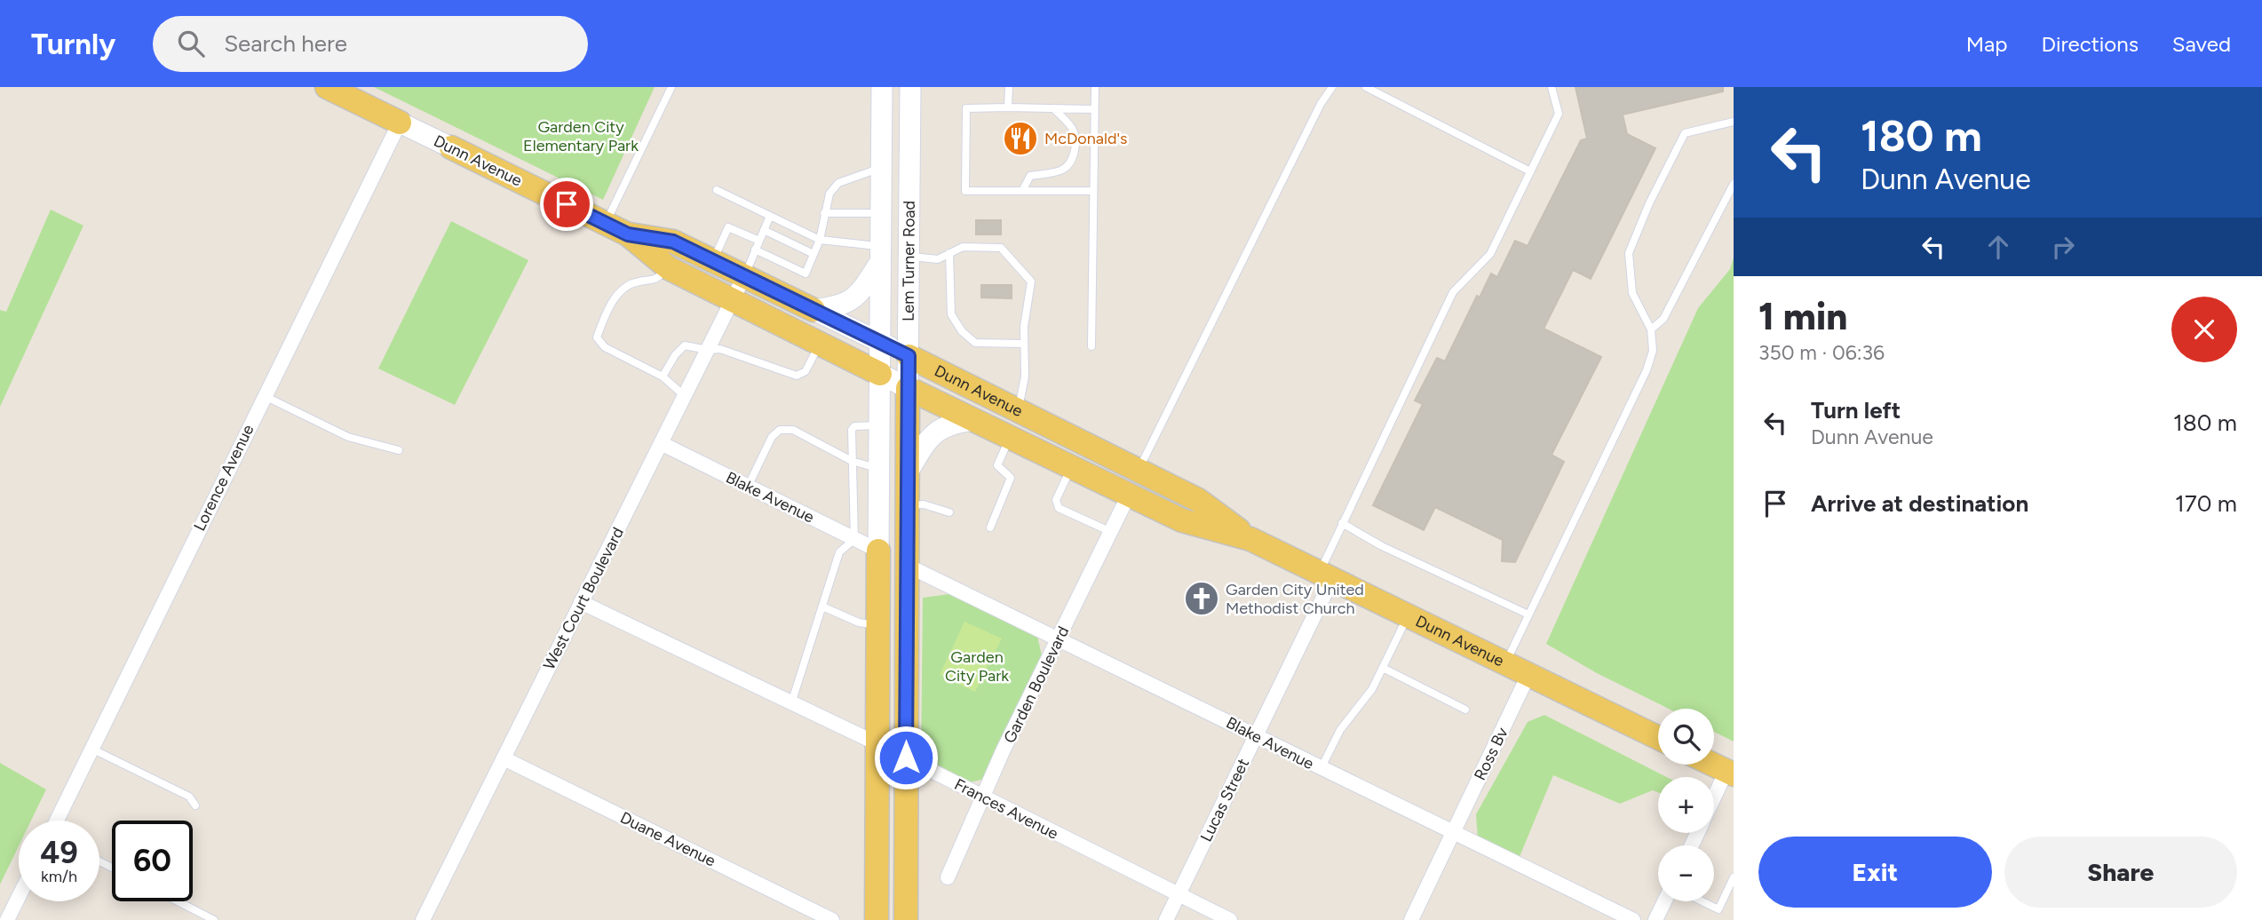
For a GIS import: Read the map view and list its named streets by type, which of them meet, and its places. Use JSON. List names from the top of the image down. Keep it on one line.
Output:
{"streets":{"main road":["Dunn Avenue","Lem Turner Road"],"street":["Lorence Avenue","Blake Avenue","West Court Boulevard","Garden Boulevard","Ross Bv","Lucas Street","Frances Avenue","Duane Avenue"]},"crossings":[["Dunn Avenue","Lem Turner Road"],["Dunn Avenue","Lorence Avenue"],["Dunn Avenue","West Court Boulevard"],["Dunn Avenue","Garden Boulevard"],["Dunn Avenue","Ross Bv"],["Dunn Avenue","Lucas Street"],["Lem Turner Road","Blake Avenue"],["Lem Turner Road","Frances Avenue"],["Blake Avenue","West Court Boulevard"],["Blake Avenue","Garden Boulevard"],["Blake Avenue","Ross Bv"],["Blake Avenue","Lucas Street"],["West Court Boulevard","Frances Avenue"],["West Court Boulevard","Duane Avenue"],["Garden Boulevard","Frances Avenue"],["Lucas Street","Frances Avenue"]],"parks":["Garden City Elementary Park","Garden City Park"],"places":{"restaurant":["McDonald's"],"church":["Garden City United Methodist Church"]},"page":{"header":"Turnly","search":"Search here","nav":["Map","Directions","Saved"],"turn":["180 m","Dunn Avenue"],"heading":["1 min","350 m · 06:36"],"list":[{"name":"Turn left","note":"Dunn Avenue","value":"180 m"},{"name":"Arrive at destination","value":"170 m"}],"map_buttons":["+","−"],"speed":"49 km/h","limit":"60","buttons":["Exit","Share"]}}
